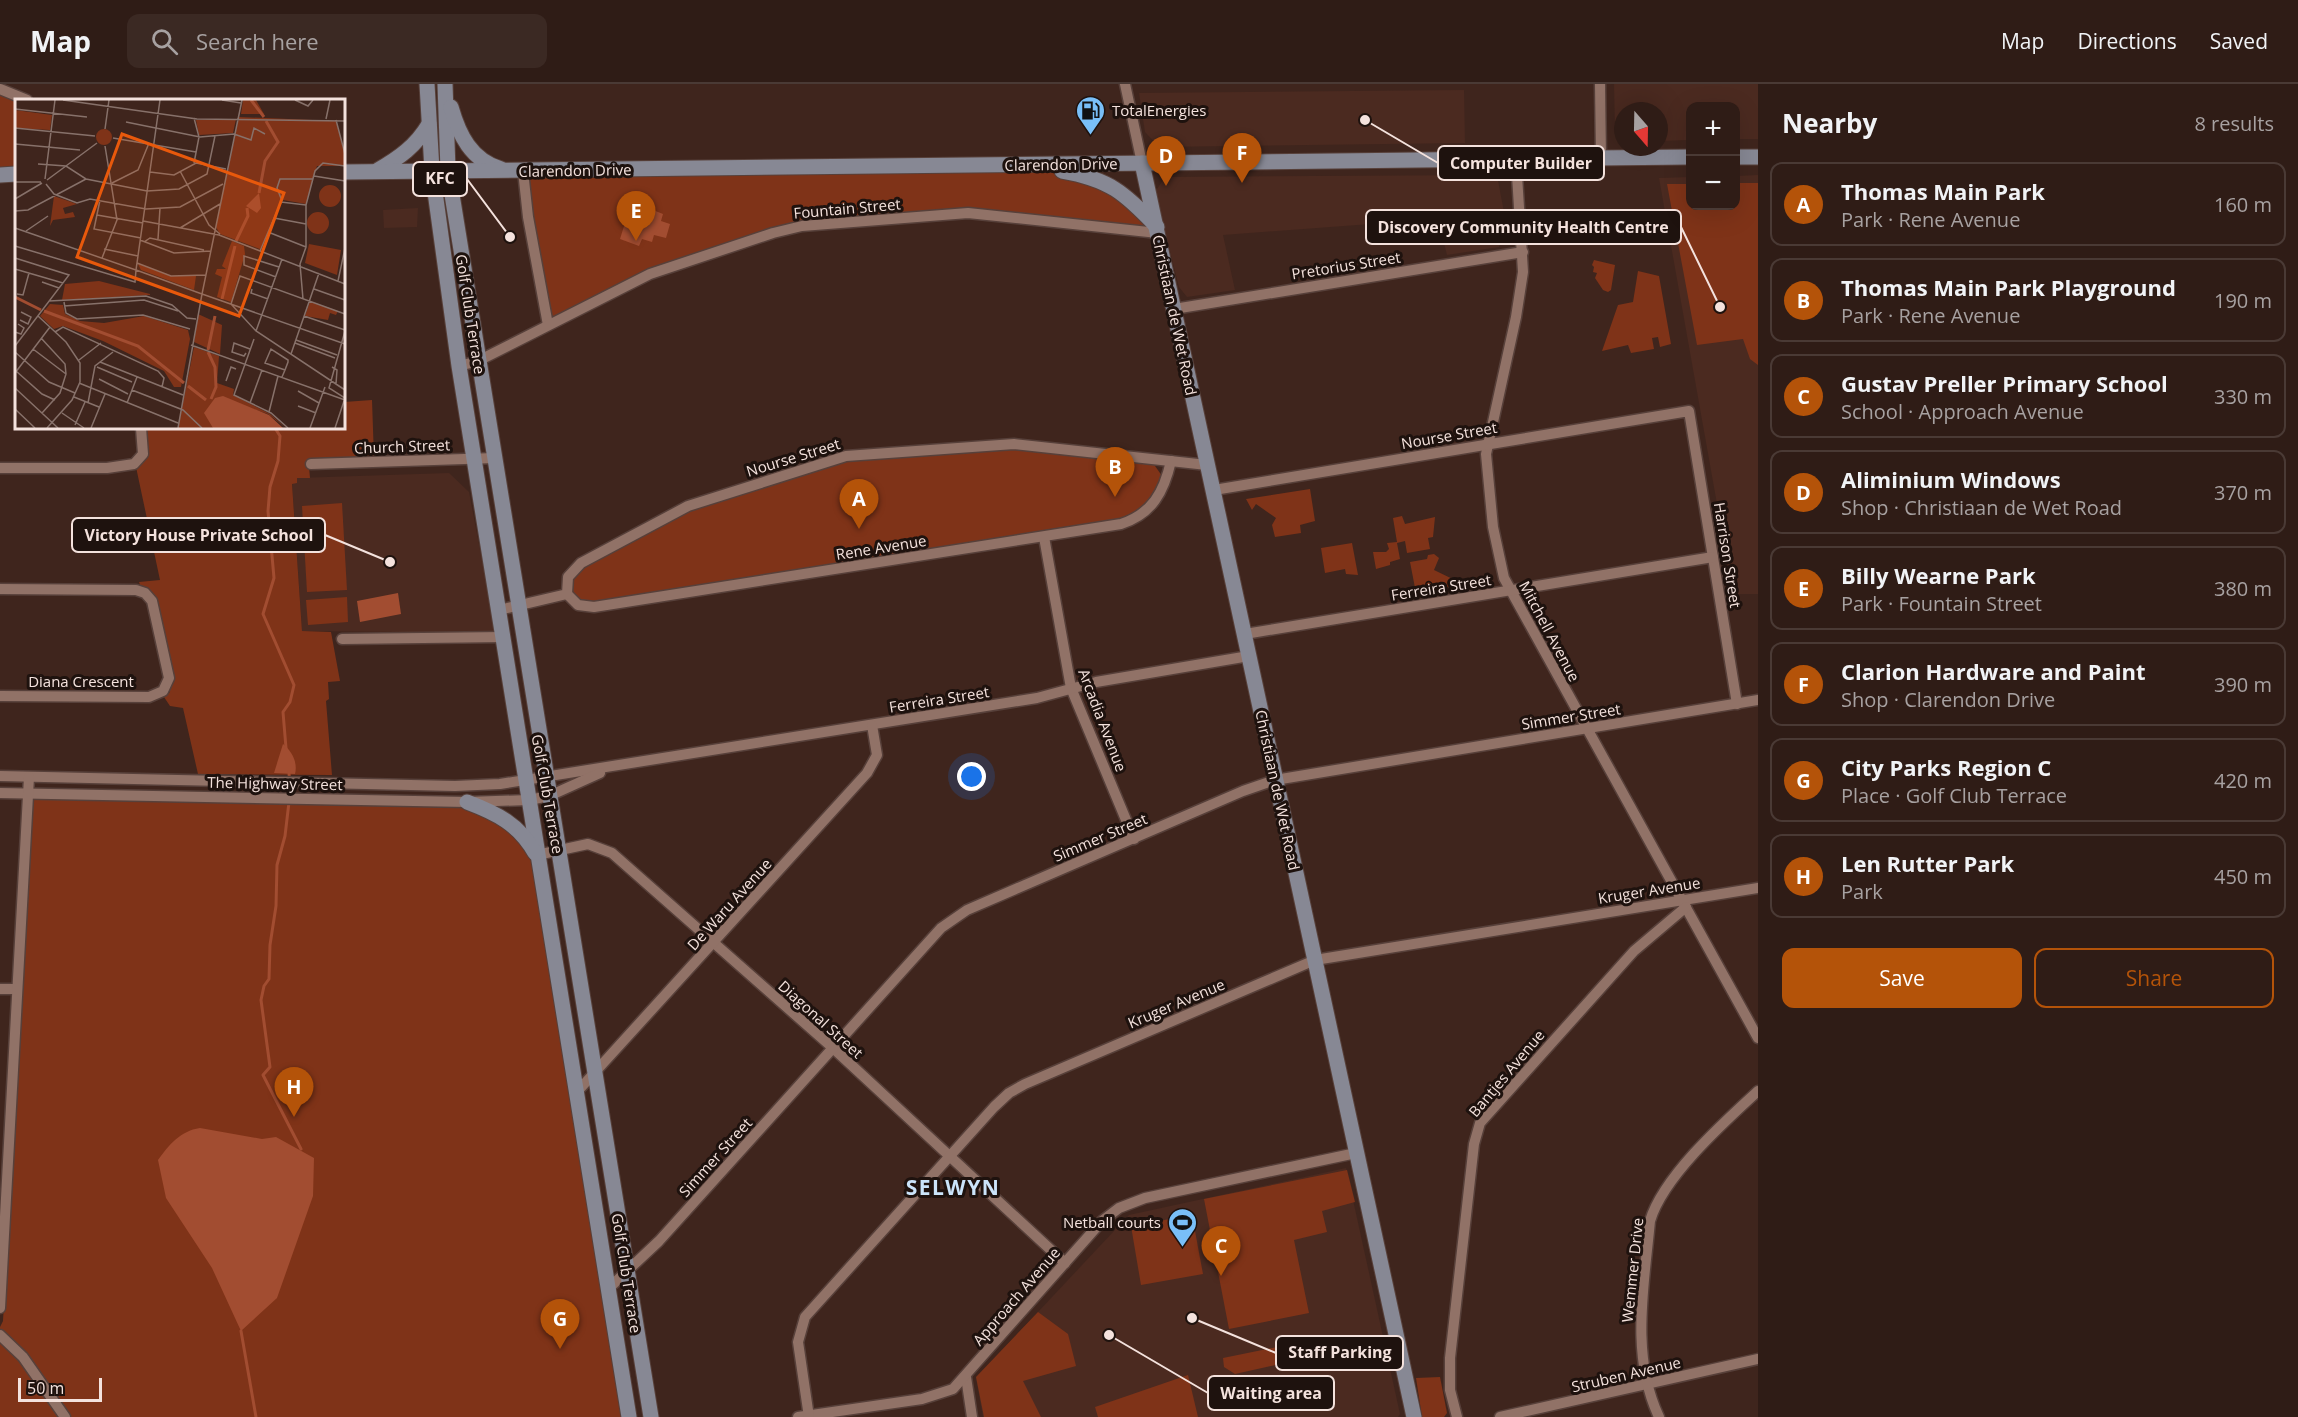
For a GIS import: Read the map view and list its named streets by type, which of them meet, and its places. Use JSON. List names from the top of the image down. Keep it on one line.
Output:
{"streets":{"street":["Clarendon Drive","Fountain Street","Pretorius Street","Golf Club Terrace","Christiaan de Wet Road","Nourse Street","Church Street","Rene Avenue","Harrison Street","Ferreira Street","Mitchell Avenue","Diana Crescent","Simmer Street","Arcadia Avenue","The Highway Street","Kruger Avenue","De Waru Avenue","Diagonal Street","Bantjes Avenue","Wemmer Drive","Approach Avenue","Struben Avenue"]},"crossings":[["Clarendon Drive","Golf Club Terrace"],["Clarendon Drive","Christiaan de Wet Road"],["Clarendon Drive","Mitchell Avenue"],["Fountain Street","Golf Club Terrace"],["Fountain Street","Christiaan de Wet Road"],["Pretorius Street","Christiaan de Wet Road"],["Pretorius Street","Mitchell Avenue"],["Golf Club Terrace","Church Street"],["Golf Club Terrace","Ferreira Street"],["Golf Club Terrace","Simmer Street"],["Golf Club Terrace","The Highway Street"],["Golf Club Terrace","De Waru Avenue"],["Golf Club Terrace","Diagonal Street"],["Christiaan de Wet Road","Nourse Street"],["Christiaan de Wet Road","Ferreira Street"],["Christiaan de Wet Road","Simmer Street"],["Christiaan de Wet Road","Kruger Avenue"],["Christiaan de Wet Road","Approach Avenue"],["Nourse Street","Rene Avenue"],["Nourse Street","Harrison Street"],["Nourse Street","Mitchell Avenue"],["Rene Avenue","Arcadia Avenue"],["Harrison Street","Ferreira Street"],["Harrison Street","Simmer Street"],["Ferreira Street","Mitchell Avenue"],["Ferreira Street","Arcadia Avenue"],["Ferreira Street","The Highway Street"],["Ferreira Street","De Waru Avenue"],["Mitchell Avenue","Simmer Street"],["Mitchell Avenue","Kruger Avenue"],["Mitchell Avenue","Bantjes Avenue"],["Simmer Street","Arcadia Avenue"],["Simmer Street","Diagonal Street"],["Kruger Avenue","Diagonal Street"],["Kruger Avenue","Bantjes Avenue"],["Kruger Avenue","Approach Avenue"],["De Waru Avenue","Diagonal Street"],["Diagonal Street","Approach Avenue"],["Wemmer Drive","Struben Avenue"]],"districts":["SELWYN"],"places":{"other":["Computer Builder","KFC","Discovery Community Health Centre","Victory House Private School","Staff Parking","Waiting area"],"fuel station":["TotalEnergies"],"sports":["Netball courts"]},"scale_bar":"50 m","north":"bottom","page":{"header":"Map","search":"Search here","nav":["Map","Directions","Saved"],"heading":["Nearby","8 results"],"map_buttons":["+","−"],"pins":["F","D","E","B","A","H","C","G"],"list":[{"mark":"A","name":"Thomas Main Park","note":"Park · Rene Avenue","value":"160 m"},{"mark":"B","name":"Thomas Main Park Playground","note":"Park · Rene Avenue","value":"190 m"},{"mark":"C","name":"Gustav Preller Primary School","note":"School · Approach Avenue","value":"330 m"},{"mark":"D","name":"Aliminium Windows","note":"Shop · Christiaan de Wet Road","value":"370 m"},{"mark":"E","name":"Billy Wearne Park","note":"Park · Fountain Street","value":"380 m"},{"mark":"F","name":"Clarion Hardware and Paint","note":"Shop · Clarendon Drive","value":"390 m"},{"mark":"G","name":"City Parks Region C","note":"Place · Golf Club Terrace","value":"420 m"},{"mark":"H","name":"Len Rutter Park","note":"Park","value":"450 m"}],"buttons":["Save","Share"],"scale":"50 m"}}
